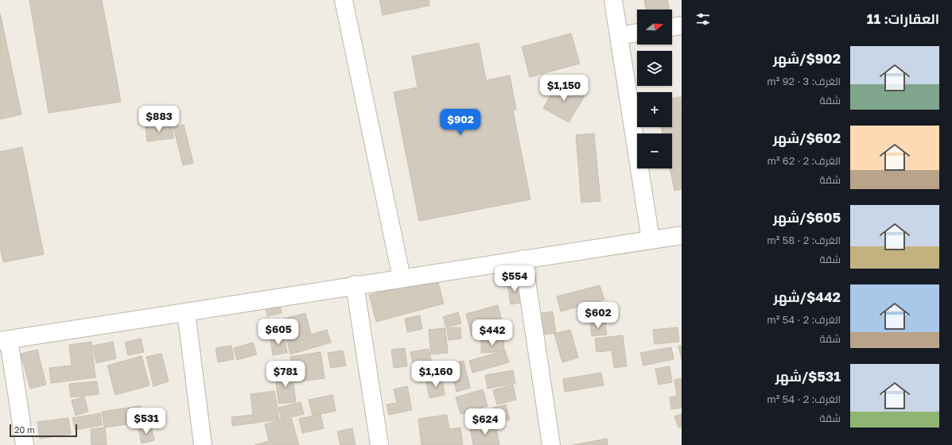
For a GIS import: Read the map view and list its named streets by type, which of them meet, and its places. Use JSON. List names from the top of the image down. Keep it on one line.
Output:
{"scale_bar":"20 m","north":"right","page":{"heading":"العقارات: 11","map_buttons":["+","−"],"list":[{"name":"$902/شهر","note":"الغرف: 3 · 92 m² · شقة"},{"name":"$602/شهر","note":"الغرف: 2 · 62 m² · شقة"},{"name":"$605/شهر","note":"الغرف: 2 · 58 m² · شقة"},{"name":"$442/شهر","note":"الغرف: 2 · 54 m² · شقة"},{"name":"$531/شهر","note":"الغرف: 2 · 54 m² · شقة"}],"price":["$1,150","$883","$902","$554","$602","$605","$442","$781","$1,160","$531","$624"],"scale":"20 m"}}
